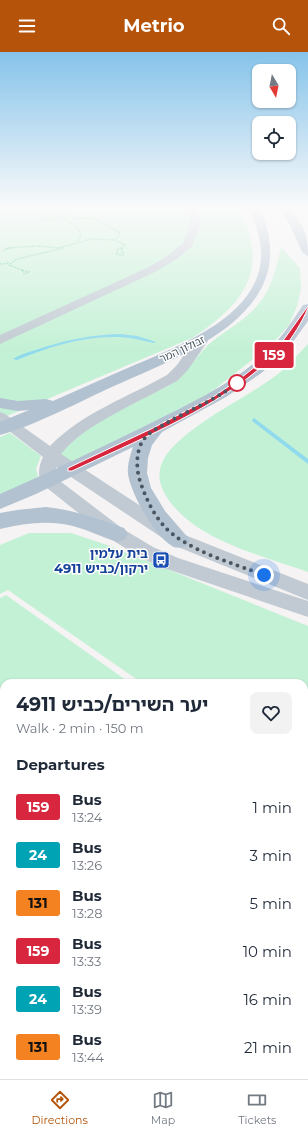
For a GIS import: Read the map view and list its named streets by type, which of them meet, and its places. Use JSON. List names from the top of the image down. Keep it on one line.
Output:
{"streets":{"main road":["זבולון המר"]},"places":{"bus stop":["בית עלמין ירקון/כביש 4911"]},"lines":["bus line 159"],"north":"bottom","page":{"header":"Metrio","on_map":"159","heading":[["יער השירים/כביש 4911","Walk · 2 min · 150 m"],"Departures"],"list":[{"mark":"159","name":"Bus","note":"13:24","value":"1 min"},{"mark":"24","name":"Bus","note":"13:26","value":"3 min"},{"mark":"131","name":"Bus","note":"13:28","value":"5 min"},{"mark":"159","name":"Bus","note":"13:33","value":"10 min"},{"mark":"24","name":"Bus","note":"13:39","value":"16 min"},{"mark":"131","name":"Bus","note":"13:44","value":"21 min"}],"tabs":["Directions","Map","Tickets"]}}
